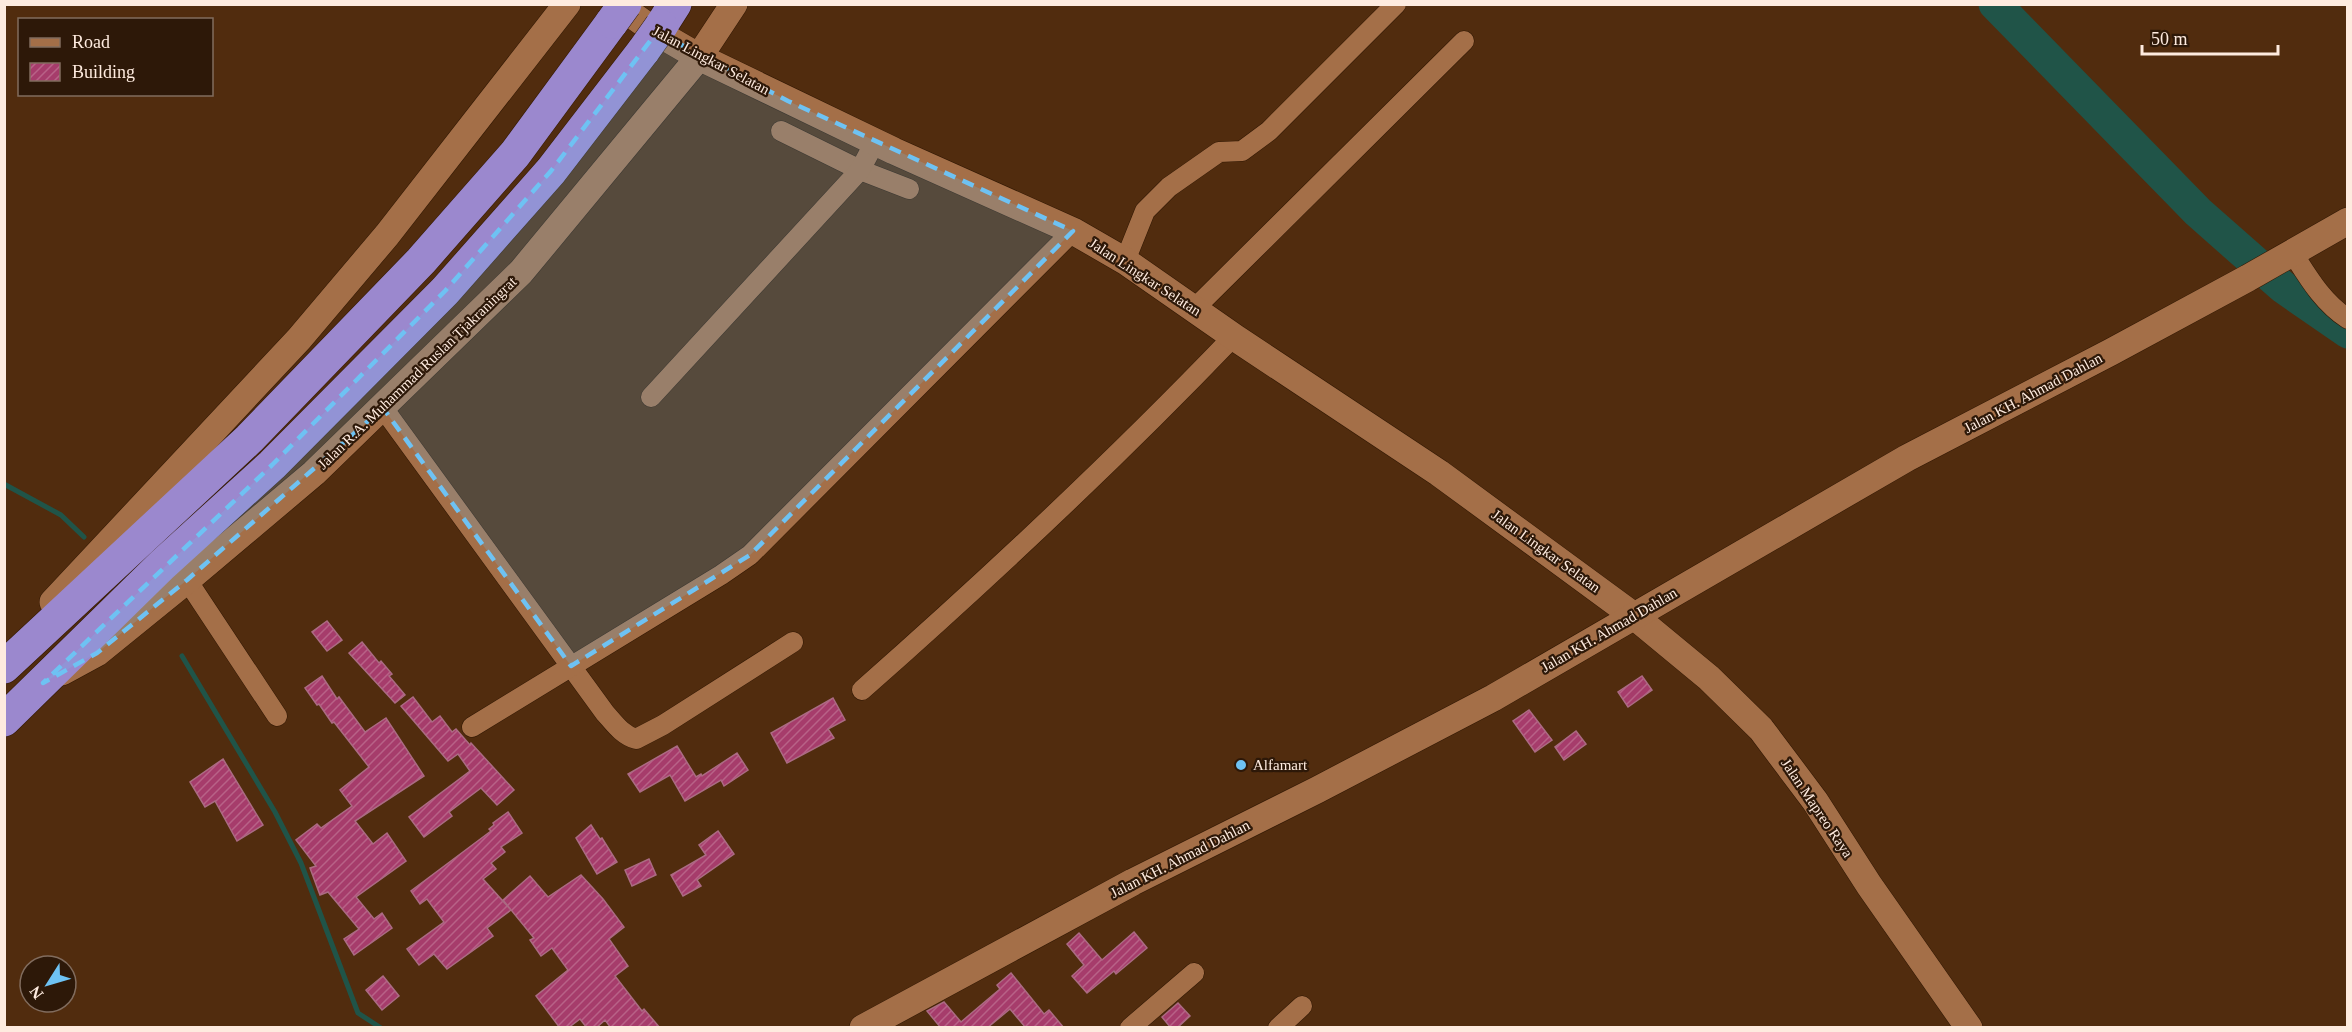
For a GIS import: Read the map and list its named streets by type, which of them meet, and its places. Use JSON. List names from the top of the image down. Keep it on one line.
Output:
{"streets":{"highway":["Jalan R.A. Muhammad Ruslan Tjakraningrat"],"street":["Jalan Lingkar Selatan","Jalan KH. Ahmad Dahlan","Jalan Mapreo Raya"]},"crossings":[["Jalan Lingkar Selatan","Jalan R.A. Muhammad Ruslan Tjakraningrat"],["Jalan Lingkar Selatan","Jalan KH. Ahmad Dahlan"],["Jalan Lingkar Selatan","Jalan Mapreo Raya"],["Jalan KH. Ahmad Dahlan","Jalan Mapreo Raya"]],"places":["Alfamart"],"legend":["Road","Building"],"scale_bar":"50 m","north":"bottom left"}
